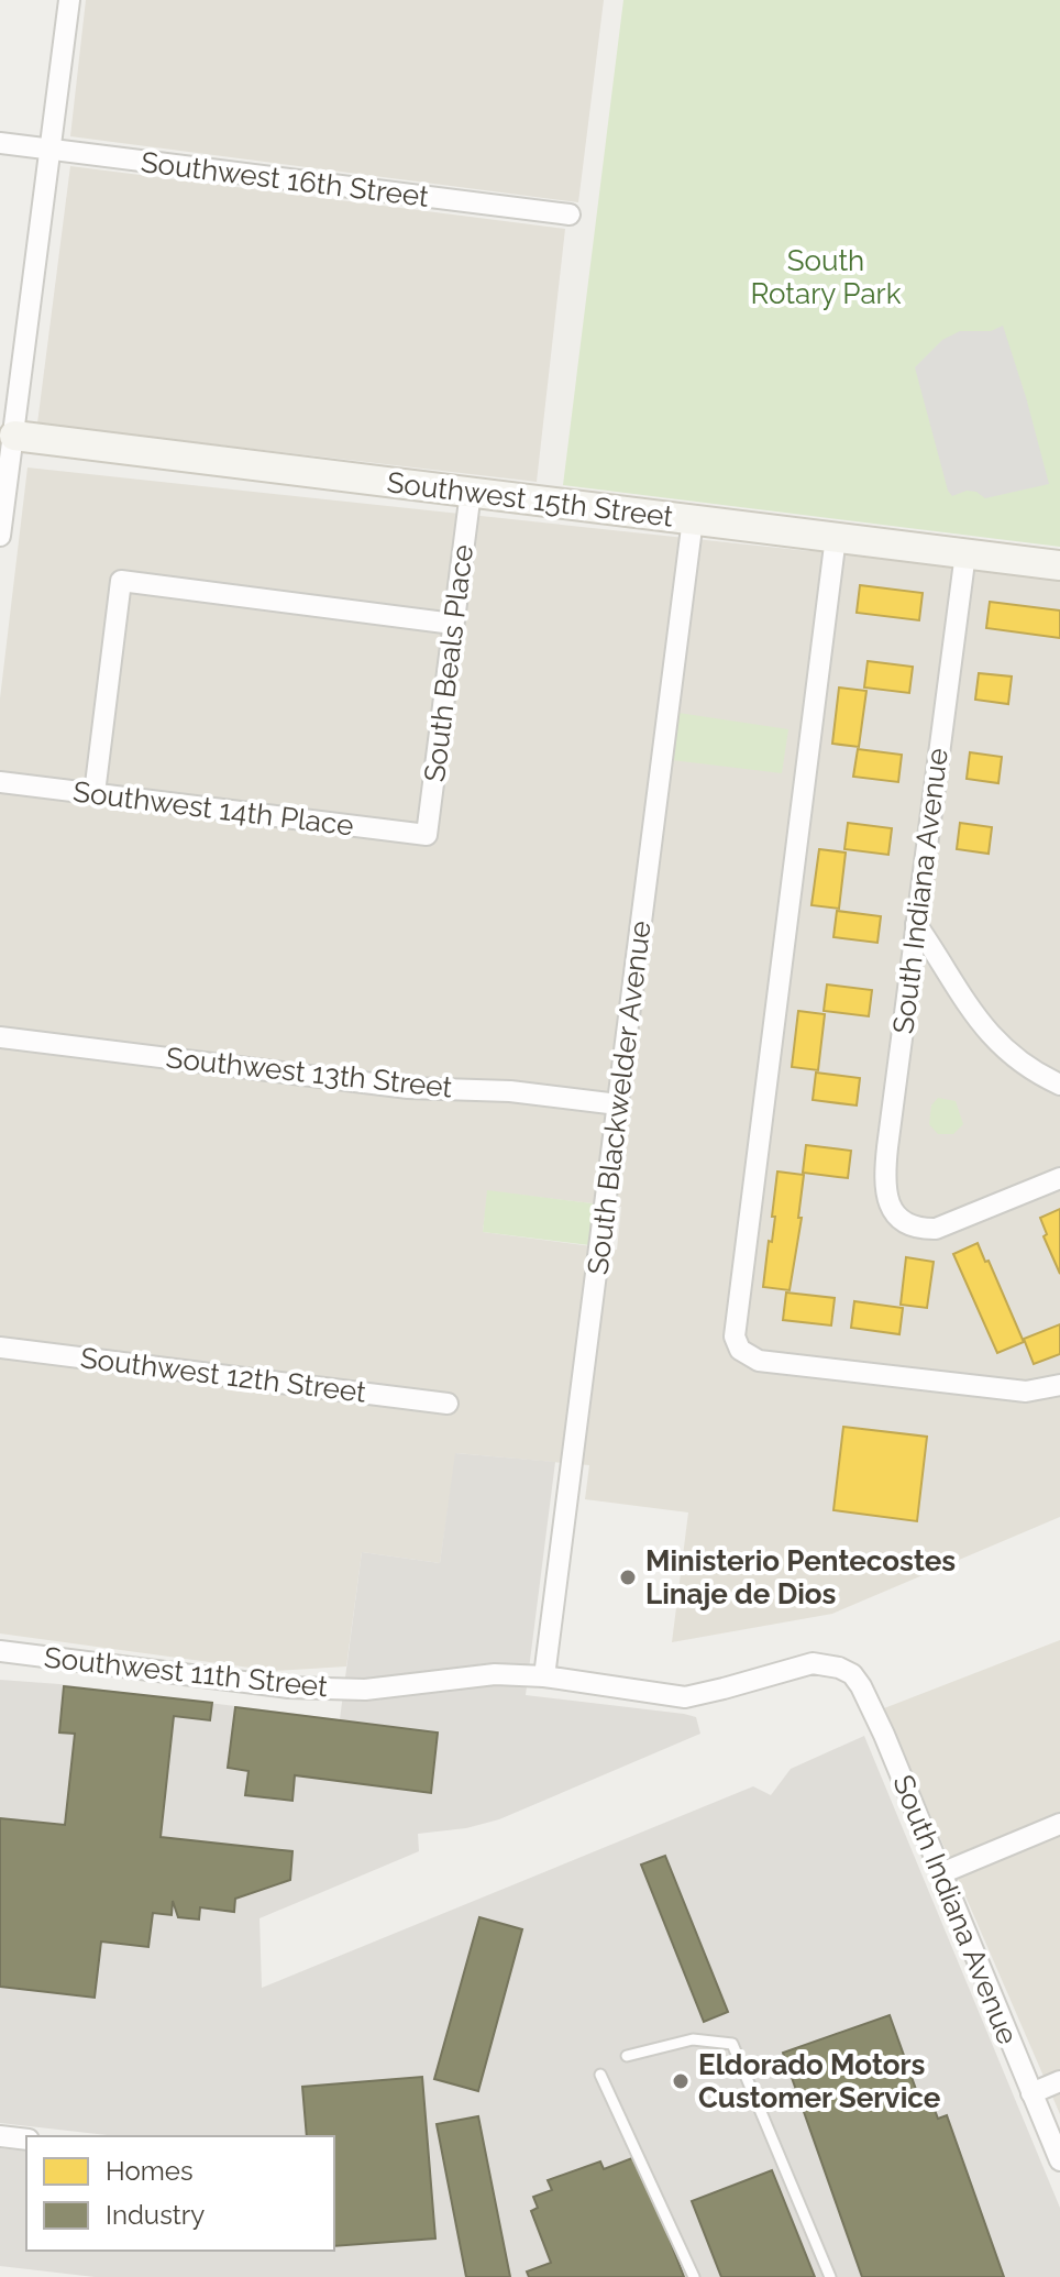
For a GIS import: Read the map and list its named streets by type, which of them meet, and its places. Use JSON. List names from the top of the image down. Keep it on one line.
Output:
{"streets":{"street":["Southwest 16th Street","Southwest 15th Street","South Beals Place","Southwest 14th Place","South Indiana Avenue","Southwest 13th Street","South Blackwelder Avenue","Southwest 12th Street","Southwest 11th Street"]},"crossings":[["Southwest 15th Street","South Beals Place"],["Southwest 15th Street","South Indiana Avenue"],["Southwest 15th Street","South Blackwelder Avenue"],["South Beals Place","Southwest 14th Place"],["South Indiana Avenue","Southwest 11th Street"],["Southwest 13th Street","South Blackwelder Avenue"],["South Blackwelder Avenue","Southwest 11th Street"]],"parks":["South Rotary Park"],"places":["Ministerio Pentecostes Linaje de Dios","Eldorado Motors Customer Service"],"legend":["Homes","Industry"]}
